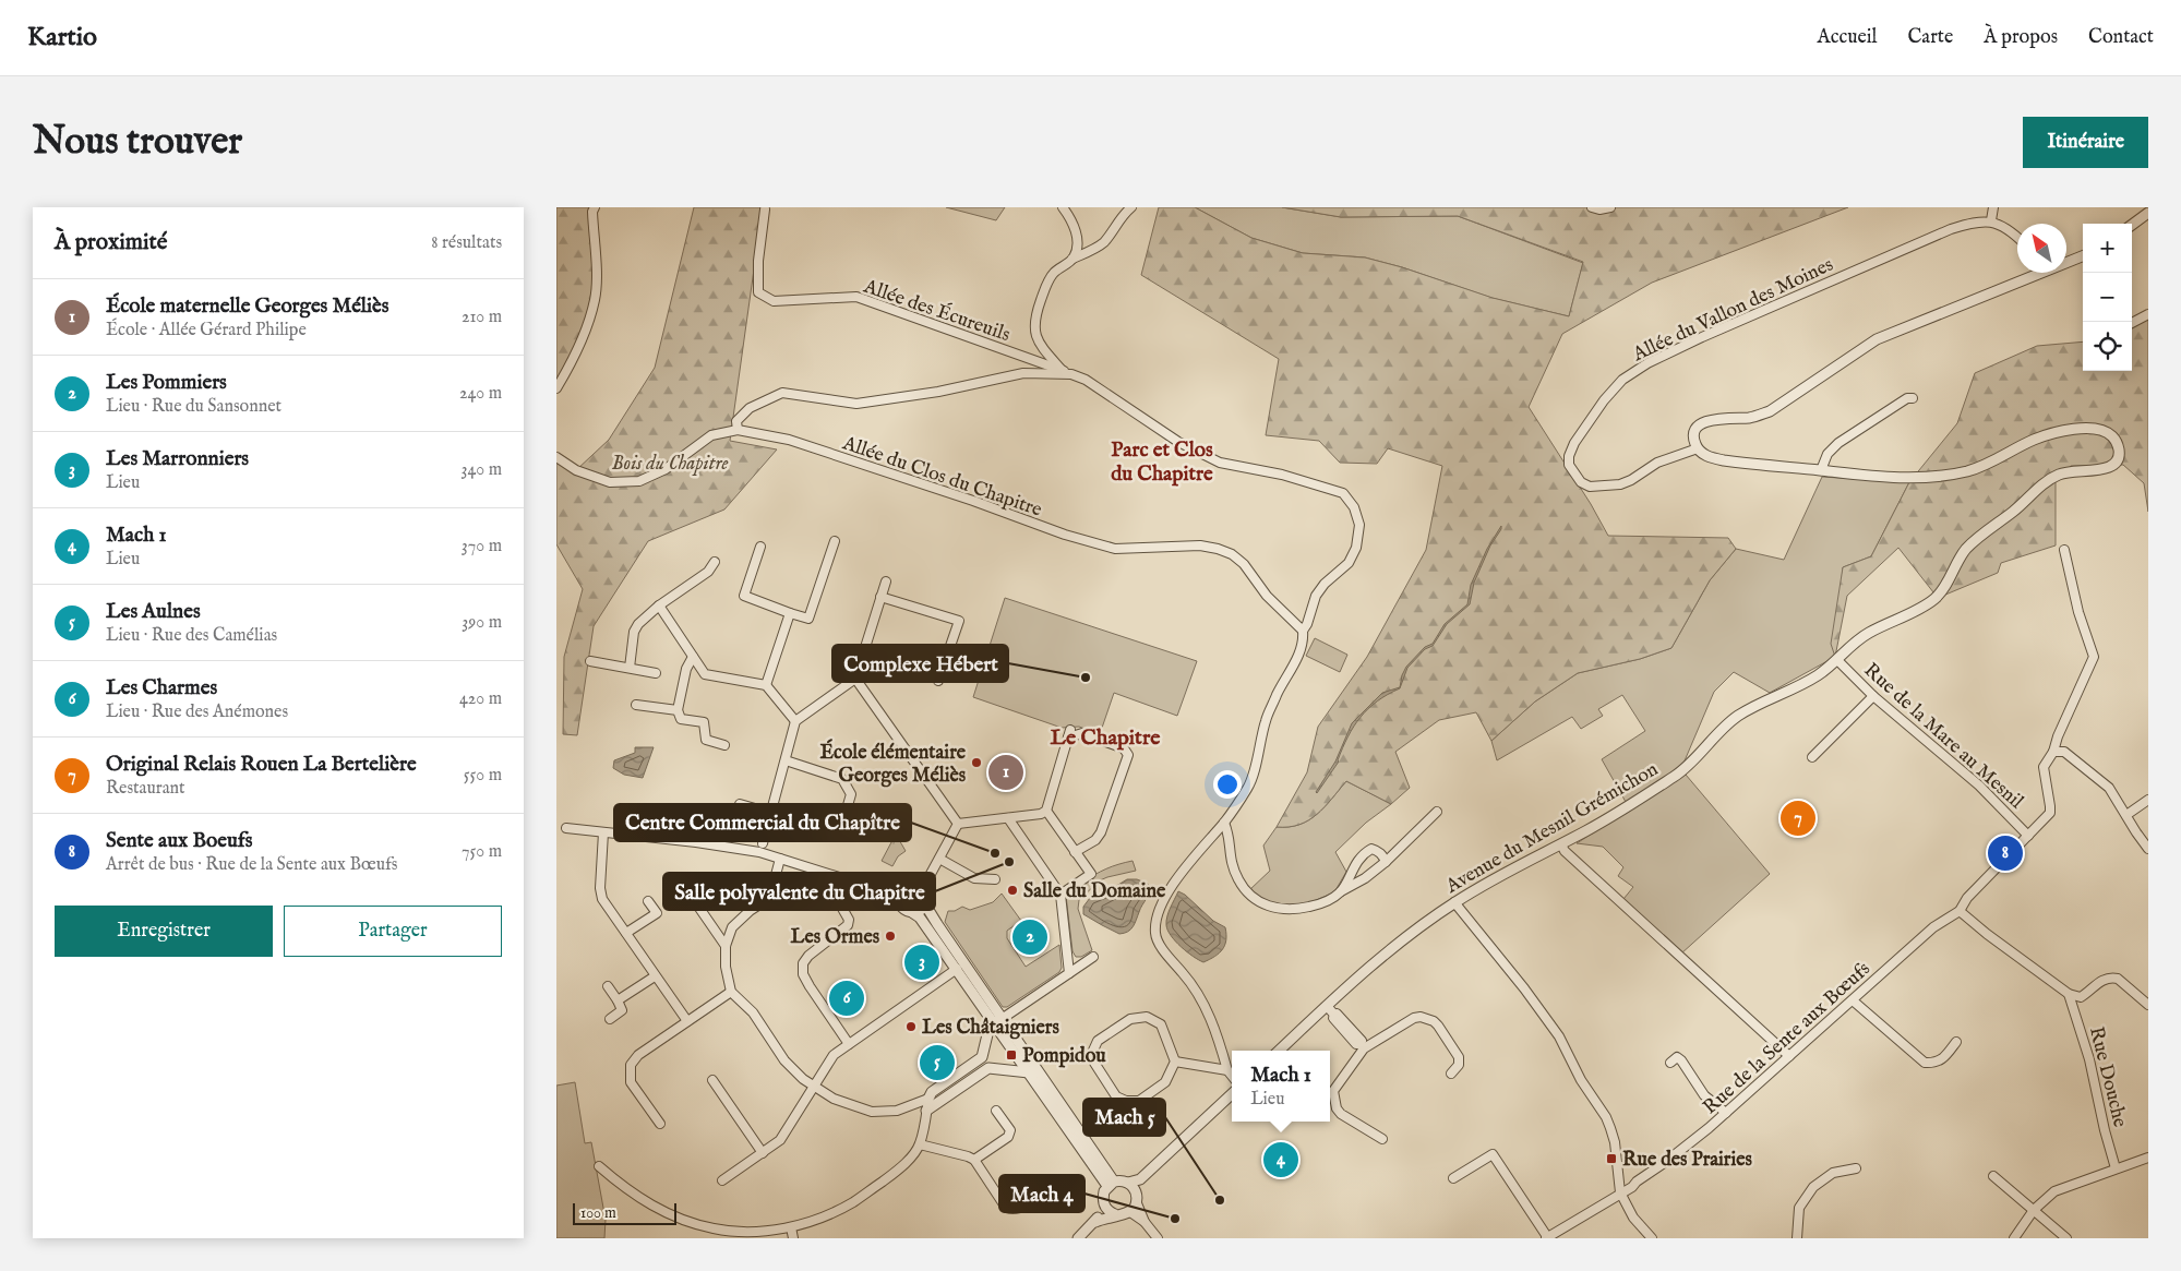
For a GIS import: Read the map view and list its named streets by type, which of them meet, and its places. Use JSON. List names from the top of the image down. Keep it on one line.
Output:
{"streets":{"street":["Allée du Vallon des Moines","Allée des Écureuils","Allée du Clos du Chapitre","Rue de la Mare au Mesnil","Avenue du Mesnil Grémichon","Rue de la Sente aux Bœufs","Rue Douche"]},"crossings":[["Allée du Vallon des Moines","Avenue du Mesnil Grémichon"],["Allée des Écureuils","Allée du Clos du Chapitre"],["Rue de la Mare au Mesnil","Avenue du Mesnil Grémichon"],["Rue de la Mare au Mesnil","Rue de la Sente aux Bœufs"]],"districts":["Parc et Clos du Chapitre","Le Chapitre"],"parks":["Bois du Chapitre"],"places":{"other":["Complexe Hébert","École élémentaire Georges Méliès","Centre Commercial du Chapître","Salle polyvalente du Chapitre","Salle du Domaine","Les Ormes","Les Châtaigniers","Mach 5","Mach 4"],"transit":["Pompidou","Rue des Prairies"]},"scale_bar":"100 m","north":"top left","page":{"header":"Kartio","nav":["Accueil","Carte","À propos","Contact"],"buttons":["Itinéraire",["Enregistrer","Partager"]],"title":"Nous trouver","heading":["À proximité","8 résultats"],"map_buttons":["+","−"],"list":[{"mark":"1","name":"École maternelle Georges Méliès","note":"École · Allée Gérard Philipe","value":"210 m"},{"mark":"2","name":"Les Pommiers","note":"Lieu · Rue du Sansonnet","value":"240 m"},{"mark":"3","name":"Les Marronniers","note":"Lieu","value":"340 m"},{"mark":"4","name":"Mach 1","note":"Lieu","value":"370 m"},{"mark":"5","name":"Les Aulnes","note":"Lieu · Rue des Camélias","value":"390 m"},{"mark":"6","name":"Les Charmes","note":"Lieu · Rue des Anémones","value":"420 m"},{"mark":"7","name":"Original Relais Rouen La Bertelière","note":"Restaurant","value":"550 m"},{"mark":"8","name":"Sente aux Boeufs","note":"Arrêt de bus · Rue de la Sente aux Bœufs","value":"750 m"}],"pins":["1","7","8","2","3","6","5","4"],"popup":["Mach 1","Lieu"],"scale":"100 m"}}
